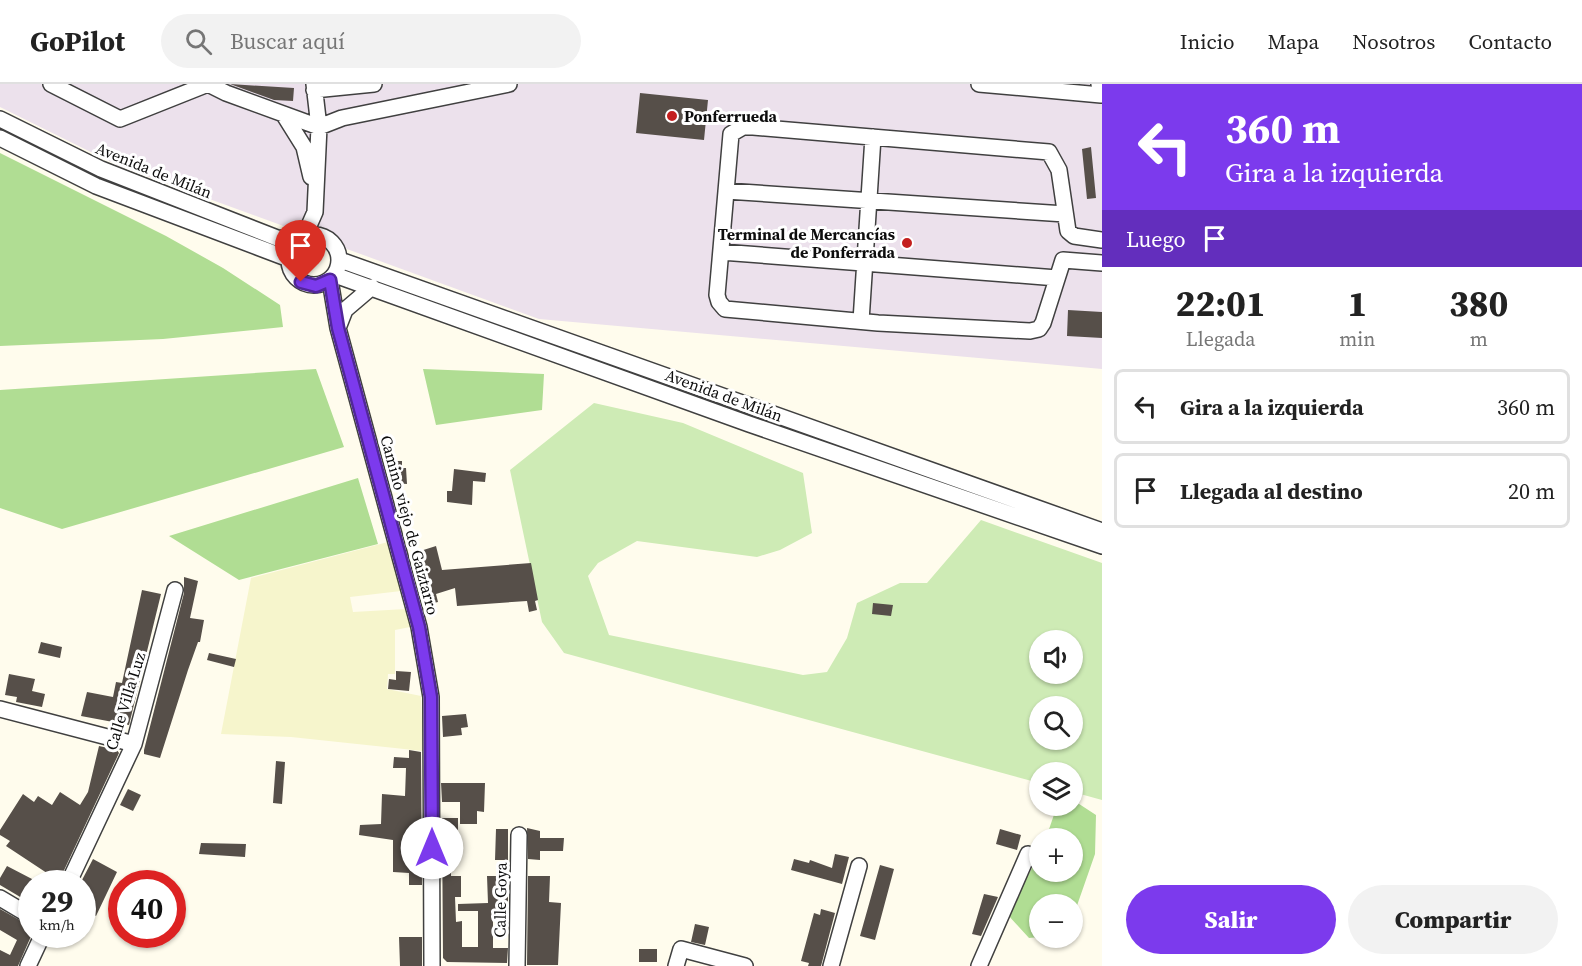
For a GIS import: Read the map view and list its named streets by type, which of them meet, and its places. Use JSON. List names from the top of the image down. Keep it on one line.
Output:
{"streets":{"street":["Avenida de Milán","Camino viejo de Gaiztarro","Calle Villa Luz","Calle Goya"]},"crossings":[["Avenida de Milán","Camino viejo de Gaiztarro"]],"places":["Ponferrueda","Terminal de Mercancías de Ponferrada"],"page":{"header":"GoPilot","search":"Buscar aquí","nav":["Inicio","Mapa","Nosotros","Contacto"],"turn":["360 m","Gira a la izquierda"],"then":"Luego","eta":["22:01","Llegada","1","min","380","m"],"list":[{"name":"Gira a la izquierda","value":"360 m"},{"name":"Llegada al destino","value":"20 m"}],"map_buttons":["+","−"],"speed":"29 km/h","limit":"40","buttons":["Salir","Compartir"]}}
